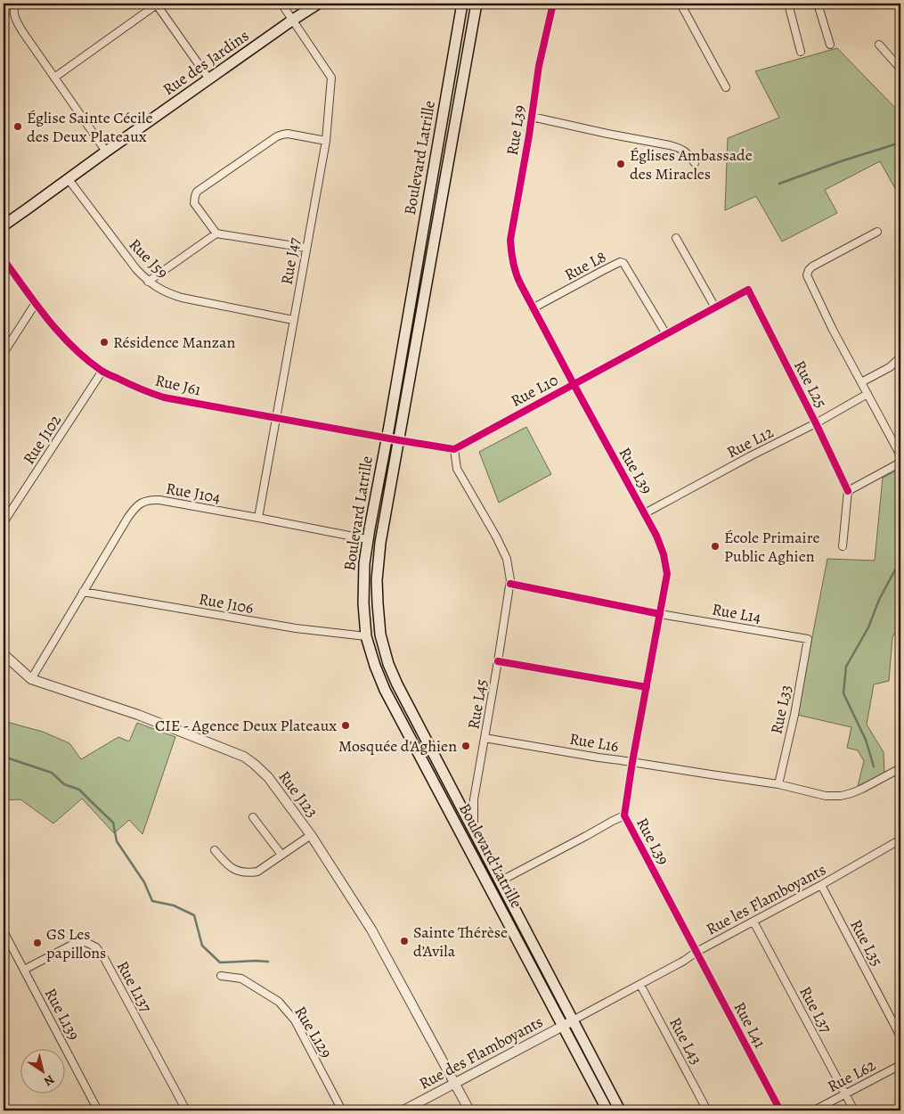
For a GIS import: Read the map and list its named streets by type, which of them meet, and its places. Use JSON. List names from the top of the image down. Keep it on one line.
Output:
{"streets":{"main road":["Rue des Jardins","Boulevard Latrille"],"street":["Rue L39","Rue J59","Rue J47","Rue L8","Rue L25","Rue J61","Rue L10","Rue J102","Rue L12","Rue J104","Rue J106","Rue L14","Rue L45","Rue L33","Rue L16","Rue J123","Rue les Flamboyants","Rue L35","Rue L137","Rue L37","Rue L139","Rue L41","Rue L129","Rue L43","Rue des Flamboyants","Rue L62"]},"crossings":[["Rue des Jardins","Rue J59"],["Rue des Jardins","Rue J47"],["Rue L39","Rue L8"],["Rue L39","Rue L10"],["Rue L39","Rue L12"],["Rue L39","Rue L14"],["Rue L39","Rue L16"],["Rue L39","Rue les Flamboyants"],["Rue L39","Rue L41"],["Boulevard Latrille","Rue J61"],["Boulevard Latrille","Rue J104"],["Boulevard Latrille","Rue J106"],["Boulevard Latrille","Rue L45"],["Boulevard Latrille","Rue les Flamboyants"],["Boulevard Latrille","Rue des Flamboyants"],["Rue J59","Rue J47"],["Rue J47","Rue J61"],["Rue J47","Rue J104"],["Rue L8","Rue L10"],["Rue L25","Rue L10"],["Rue L25","Rue L12"],["Rue J61","Rue J102"],["Rue L10","Rue L45"],["Rue J104","Rue J106"],["Rue J104","Rue J123"],["Rue L14","Rue L45"],["Rue L14","Rue L33"],["Rue L45","Rue L16"],["Rue L33","Rue L16"],["Rue J123","Rue des Flamboyants"],["Rue les Flamboyants","Rue L35"],["Rue les Flamboyants","Rue L37"],["Rue les Flamboyants","Rue L41"],["Rue les Flamboyants","Rue L43"],["Rue les Flamboyants","Rue des Flamboyants"],["Rue L137","Rue L139"],["Rue L37","Rue L62"]],"places":["Église Sainte Cécile des Deux Plateaux","Églises Ambassade des Miracles","Résidence Manzan","École Primaire Public Aghien","CIE - Agence Deux Plateaux","Mosquée d'Aghien","Sainte Thérèse d’Avila","GS Les papillons"],"north":"bottom right"}
